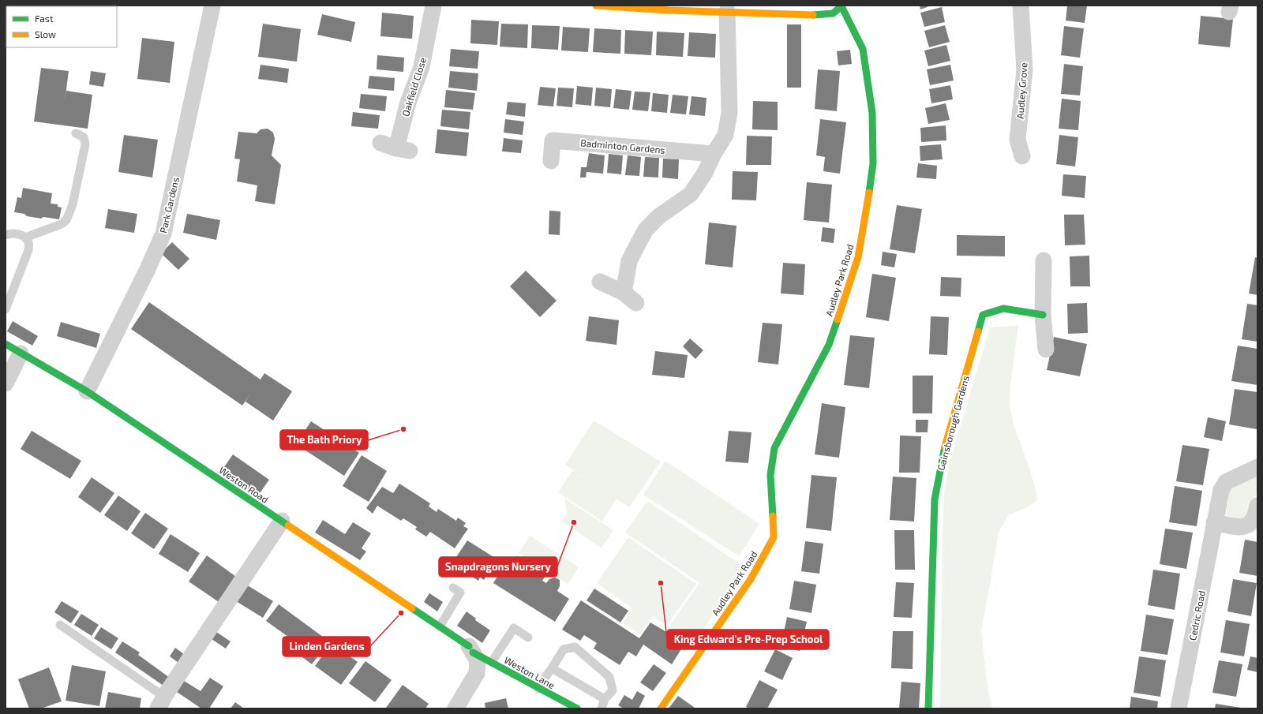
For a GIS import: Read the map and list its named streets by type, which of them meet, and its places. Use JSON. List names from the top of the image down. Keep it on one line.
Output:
{"streets":{"street":["Oakfield Close","Audley Grove","Badminton Gardens","Park Gardens","Audley Park Road","Gainsborough Gardens","Weston Road","Cedric Road","Weston Lane"]},"crossings":[["Park Gardens","Weston Road"],["Weston Road","Weston Lane"]],"places":["The Bath Priory","Snapdragons Nursery","King Edward's Pre-Prep School","Linden Gardens"],"legend":["Fast","Slow"]}
